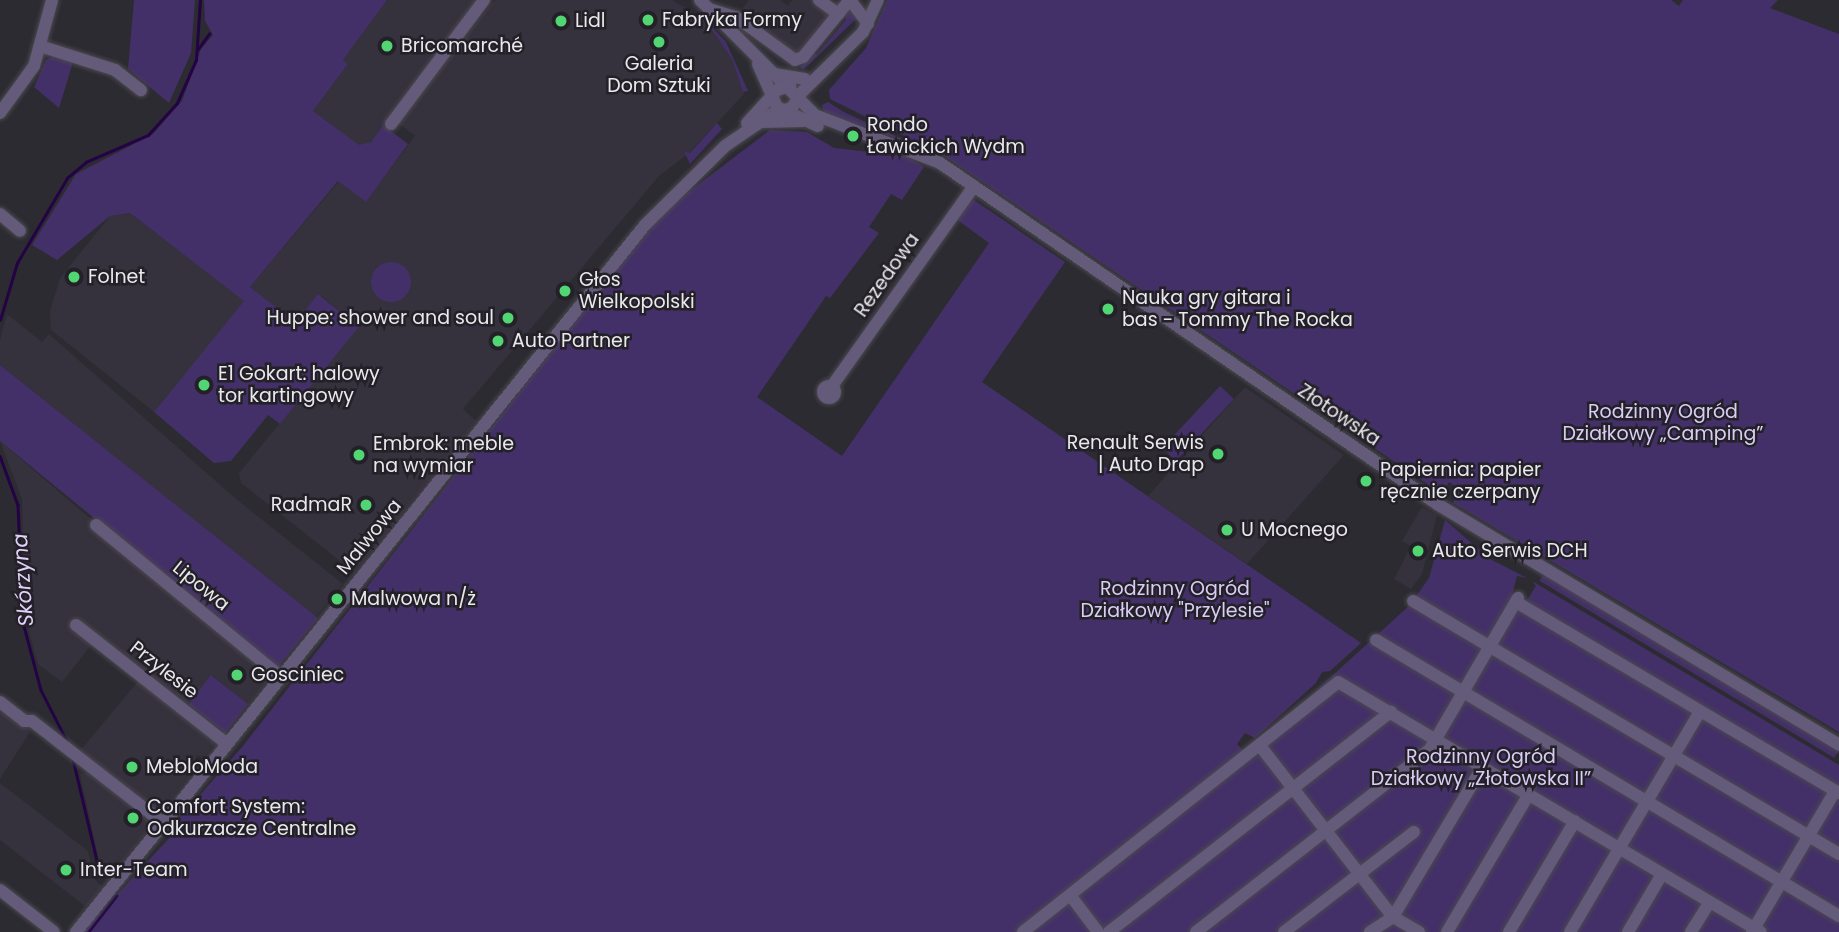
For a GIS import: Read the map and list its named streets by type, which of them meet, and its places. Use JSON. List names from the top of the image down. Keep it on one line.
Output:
{"streets":{"street":["Rezedowa","Złotowska","Malwowa","Lipowa","Przylesie"]},"crossings":[["Rezedowa","Złotowska"],["Złotowska","Malwowa"],["Malwowa","Lipowa"],["Malwowa","Przylesie"]],"water":["Skórzyna"],"parks":["Rodzinny Ogród Działkowy „Camping”","Rodzinny Ogród Działkowy \"Przylesie\"","Rodzinny Ogród Działkowy „Złotowska II”"],"places":["Fabryka Formy","Lidl","Galeria Dom Sztuki","Bricomarché","Rondo Ławickich Wydm","Folnet","Głos Wielkopolski","Nauka gry gitara i bas - Tommy The Rocka","Huppe: shower and soul","Auto Partner","E1 Gokart: halowy tor kartingowy","Renault Serwis | Auto Drap","Embrok: meble na wymiar","Papiernia: papier ręcznie czerpany","RadmaR","U Mocnego","Auto Serwis DCH","Malwowa n/ż","Gosciniec","MebloModa","Comfort System: Odkurzacze Centralne","Inter-Team"]}
